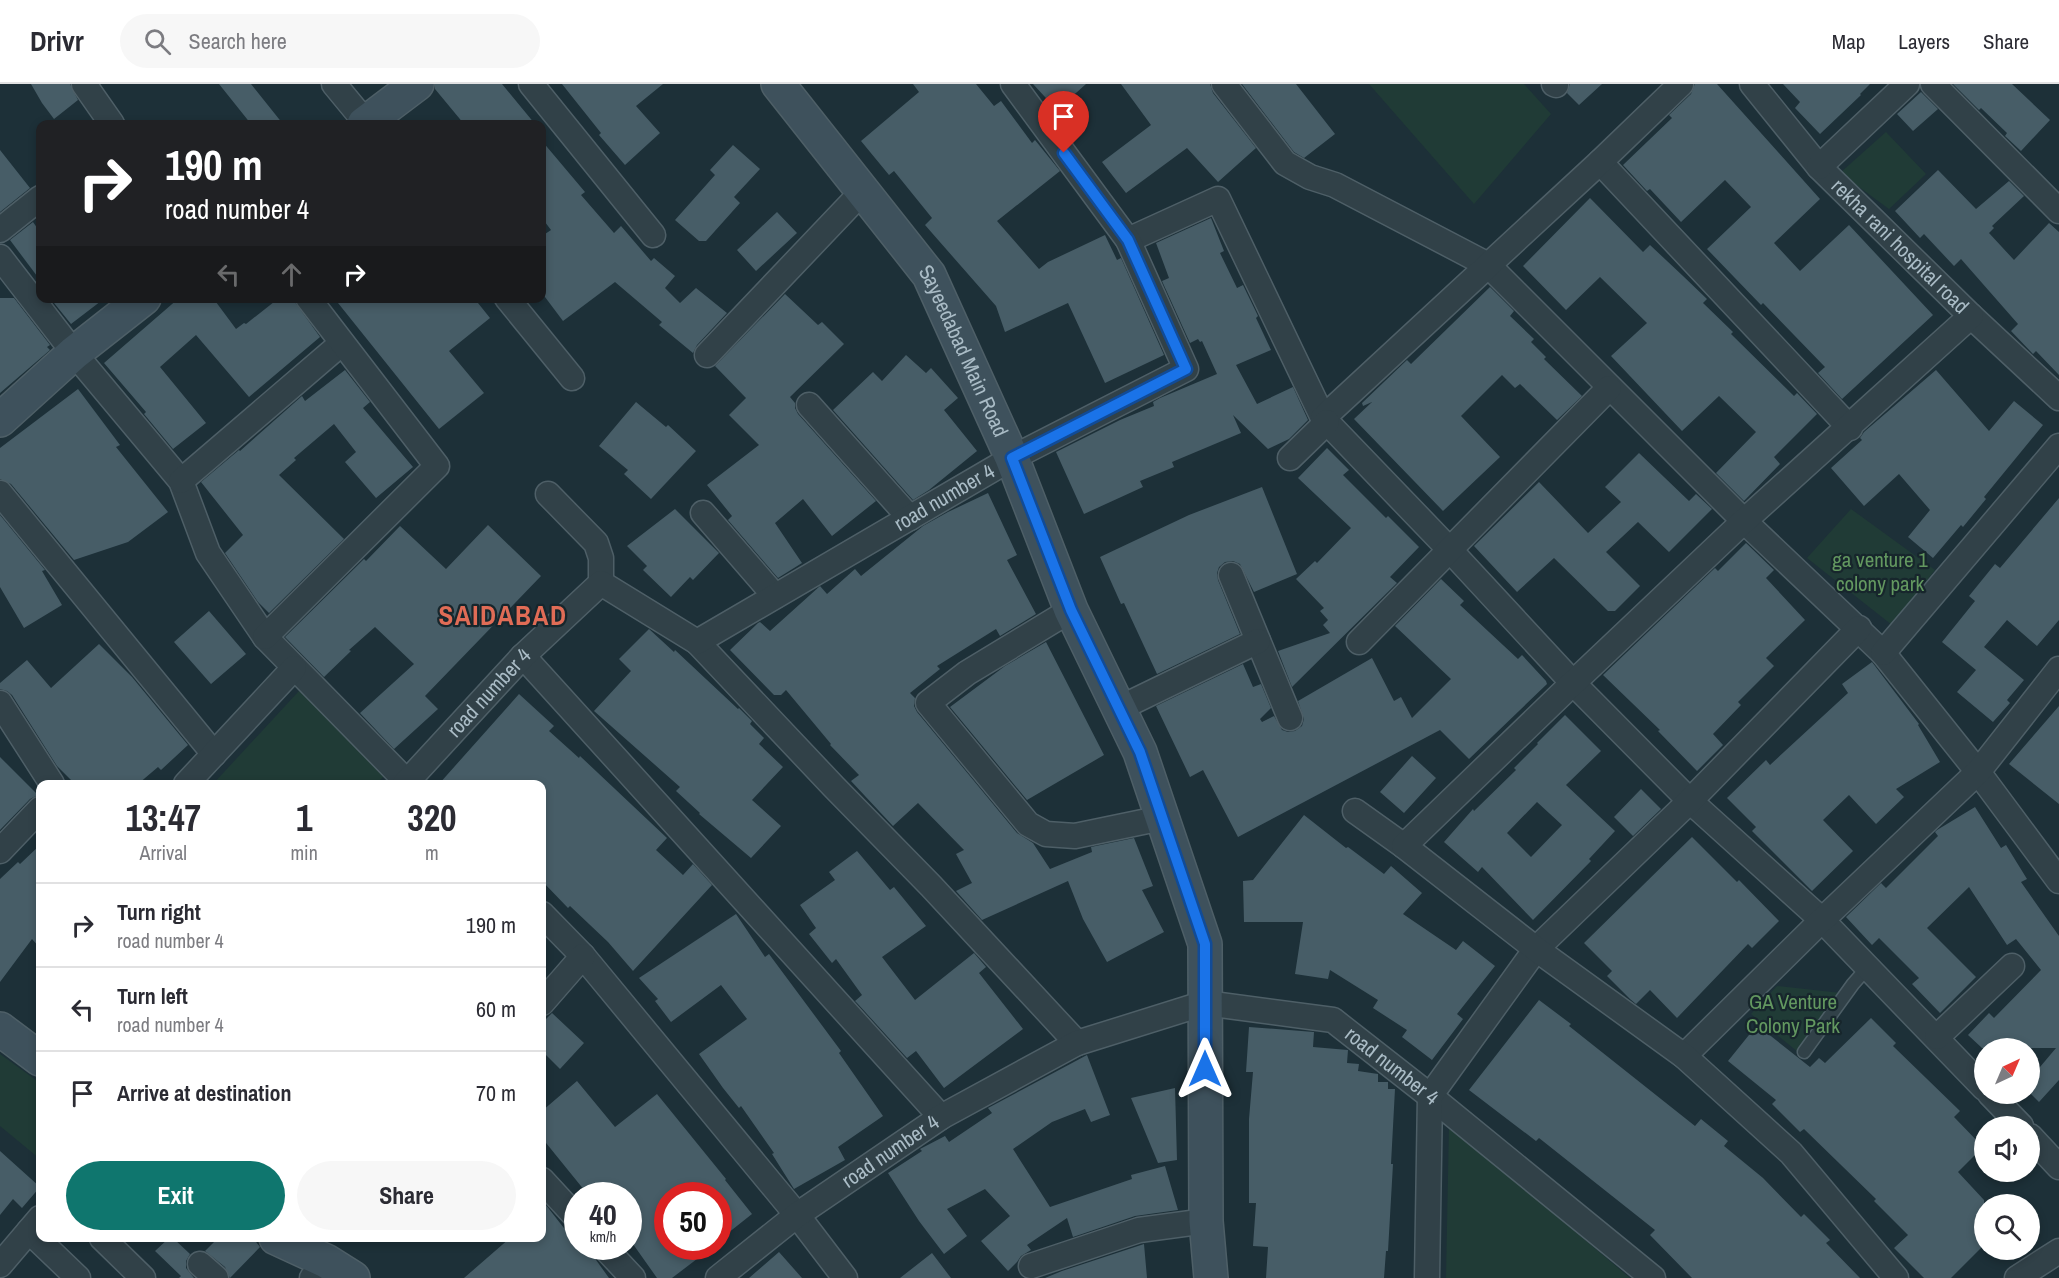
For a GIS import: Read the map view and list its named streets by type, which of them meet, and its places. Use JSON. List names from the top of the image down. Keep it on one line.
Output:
{"streets":{"main road":["Sayeedabad Main Road"],"street":["rekha rani hospital road","road number 4"]},"crossings":[["Sayeedabad Main Road","road number 4"]],"districts":["SAIDABAD"],"parks":["ga venture 1 colony park","GA Venture Colony Park"],"north":"top right","page":{"header":"Drivr","search":"Search here","nav":["Map","Layers","Share"],"turn":["190 m","road number 4"],"eta":["13:47","Arrival","1","min","320","m"],"list":[{"name":"Turn right","note":"road number 4","value":"190 m"},{"name":"Turn left","note":"road number 4","value":"60 m"},{"name":"Arrive at destination","value":"70 m"}],"buttons":["Exit","Share"],"speed":"40 km/h","limit":"50"}}
